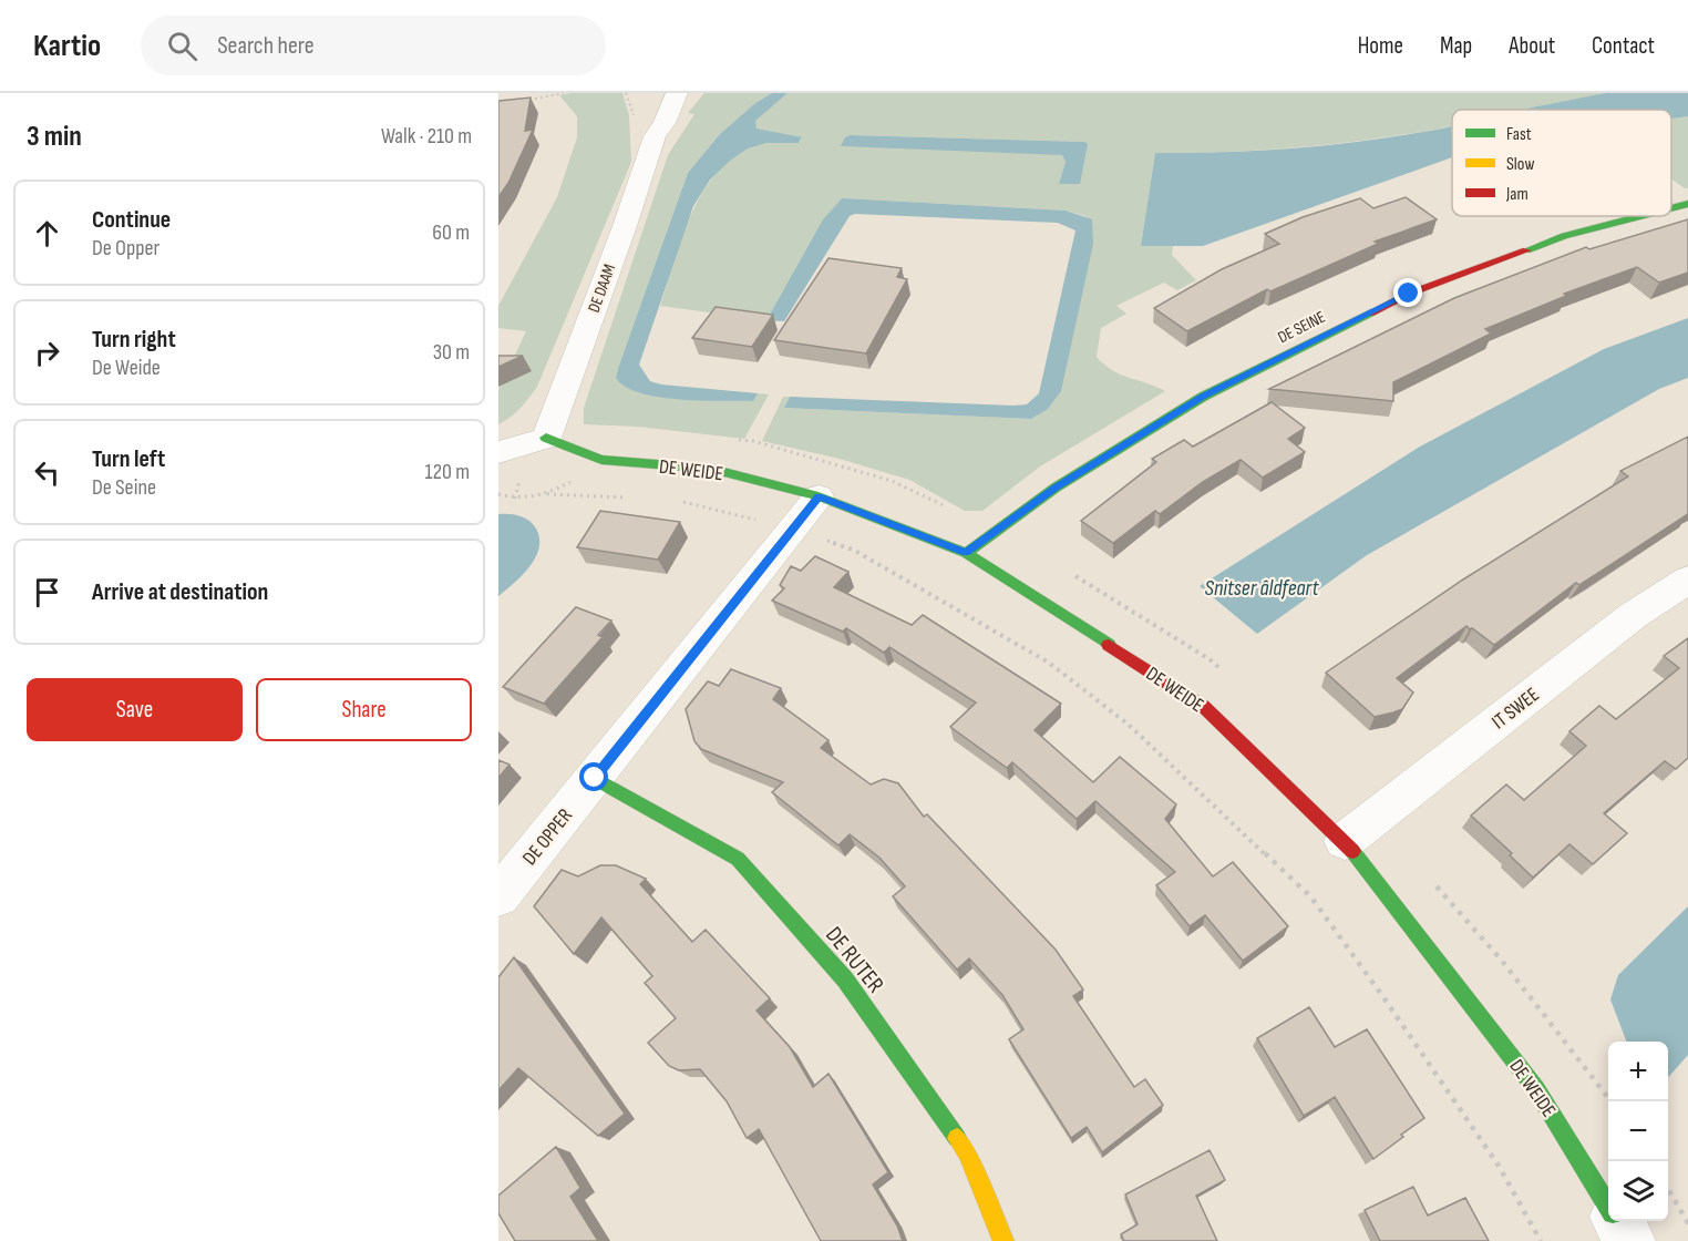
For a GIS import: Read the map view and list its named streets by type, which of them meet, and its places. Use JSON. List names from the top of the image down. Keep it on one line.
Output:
{"streets":{"street":["DE DAAM","DE SEINE","DE WEIDE","IT SWEE","DE OPPER","DE RUTER"]},"crossings":[["DE DAAM","DE WEIDE"],["DE SEINE","DE WEIDE"],["DE WEIDE","IT SWEE"],["DE WEIDE","DE OPPER"],["DE OPPER","DE RUTER"]],"water":["Snitser âldfeart"],"legend":["Fast","Slow","Jam"],"page":{"header":"Kartio","search":"Search here","nav":["Home","Map","About","Contact"],"heading":["3 min","Walk · 210 m"],"list":[["Continue","De Opper","60 m"],["Turn right","De Weide","30 m"],["Turn left","De Seine","120 m"],"Arrive at destination"],"buttons":["Save","Share"],"map_buttons":["+","−"]}}
